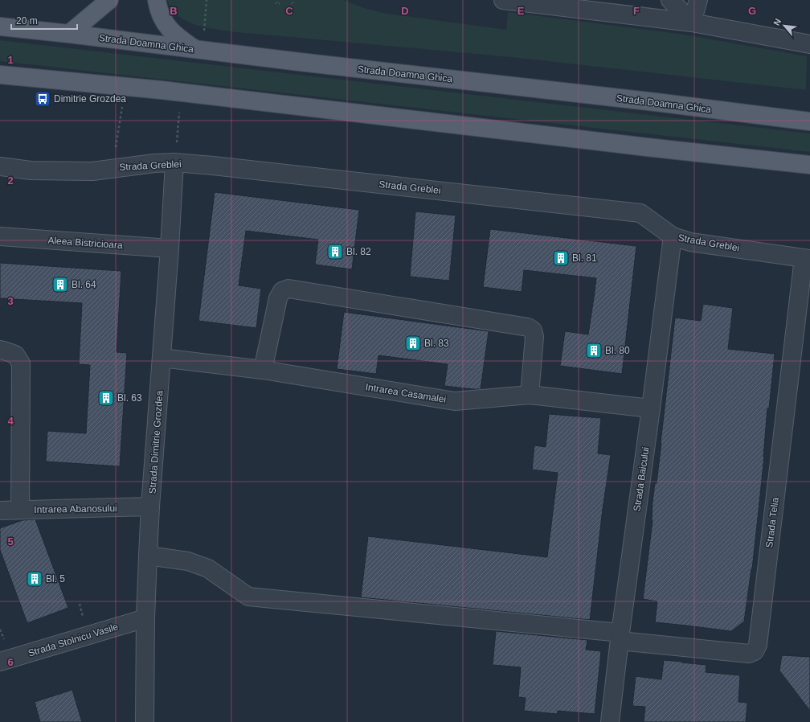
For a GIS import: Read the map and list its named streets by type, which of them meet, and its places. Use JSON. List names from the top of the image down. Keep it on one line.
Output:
{"streets":{"main road":["Strada Doamna Ghica"],"street":["Strada Greblei","Aleea Bistricioara","Intrarea Casamalei","Strada Dimitrie Grozdea","Strada Baicului","Intrarea Abanosului","Strada Telia","Strada Stolnicu Vasile"]},"crossings":[["Strada Greblei","Strada Dimitrie Grozdea"],["Strada Greblei","Strada Baicului"],["Strada Greblei","Strada Telia"],["Aleea Bistricioara","Strada Dimitrie Grozdea"],["Intrarea Casamalei","Strada Dimitrie Grozdea"],["Intrarea Casamalei","Strada Baicului"],["Strada Dimitrie Grozdea","Intrarea Abanosului"],["Strada Dimitrie Grozdea","Strada Stolnicu Vasile"],["Strada Baicului","Strada Telia"]],"places":{"bus stop":["Dimitrie Grozdea"],"building":["Bl. 82","Bl. 81","Bl. 64","Bl. 83","Bl. 80","Bl. 63","Bl. 5"]},"scale_bar":"20 m","north":"top left","grid":{"columns":["B","C","D","E","F","G"],"rows":["1","2","3","4","5","6"]}}
